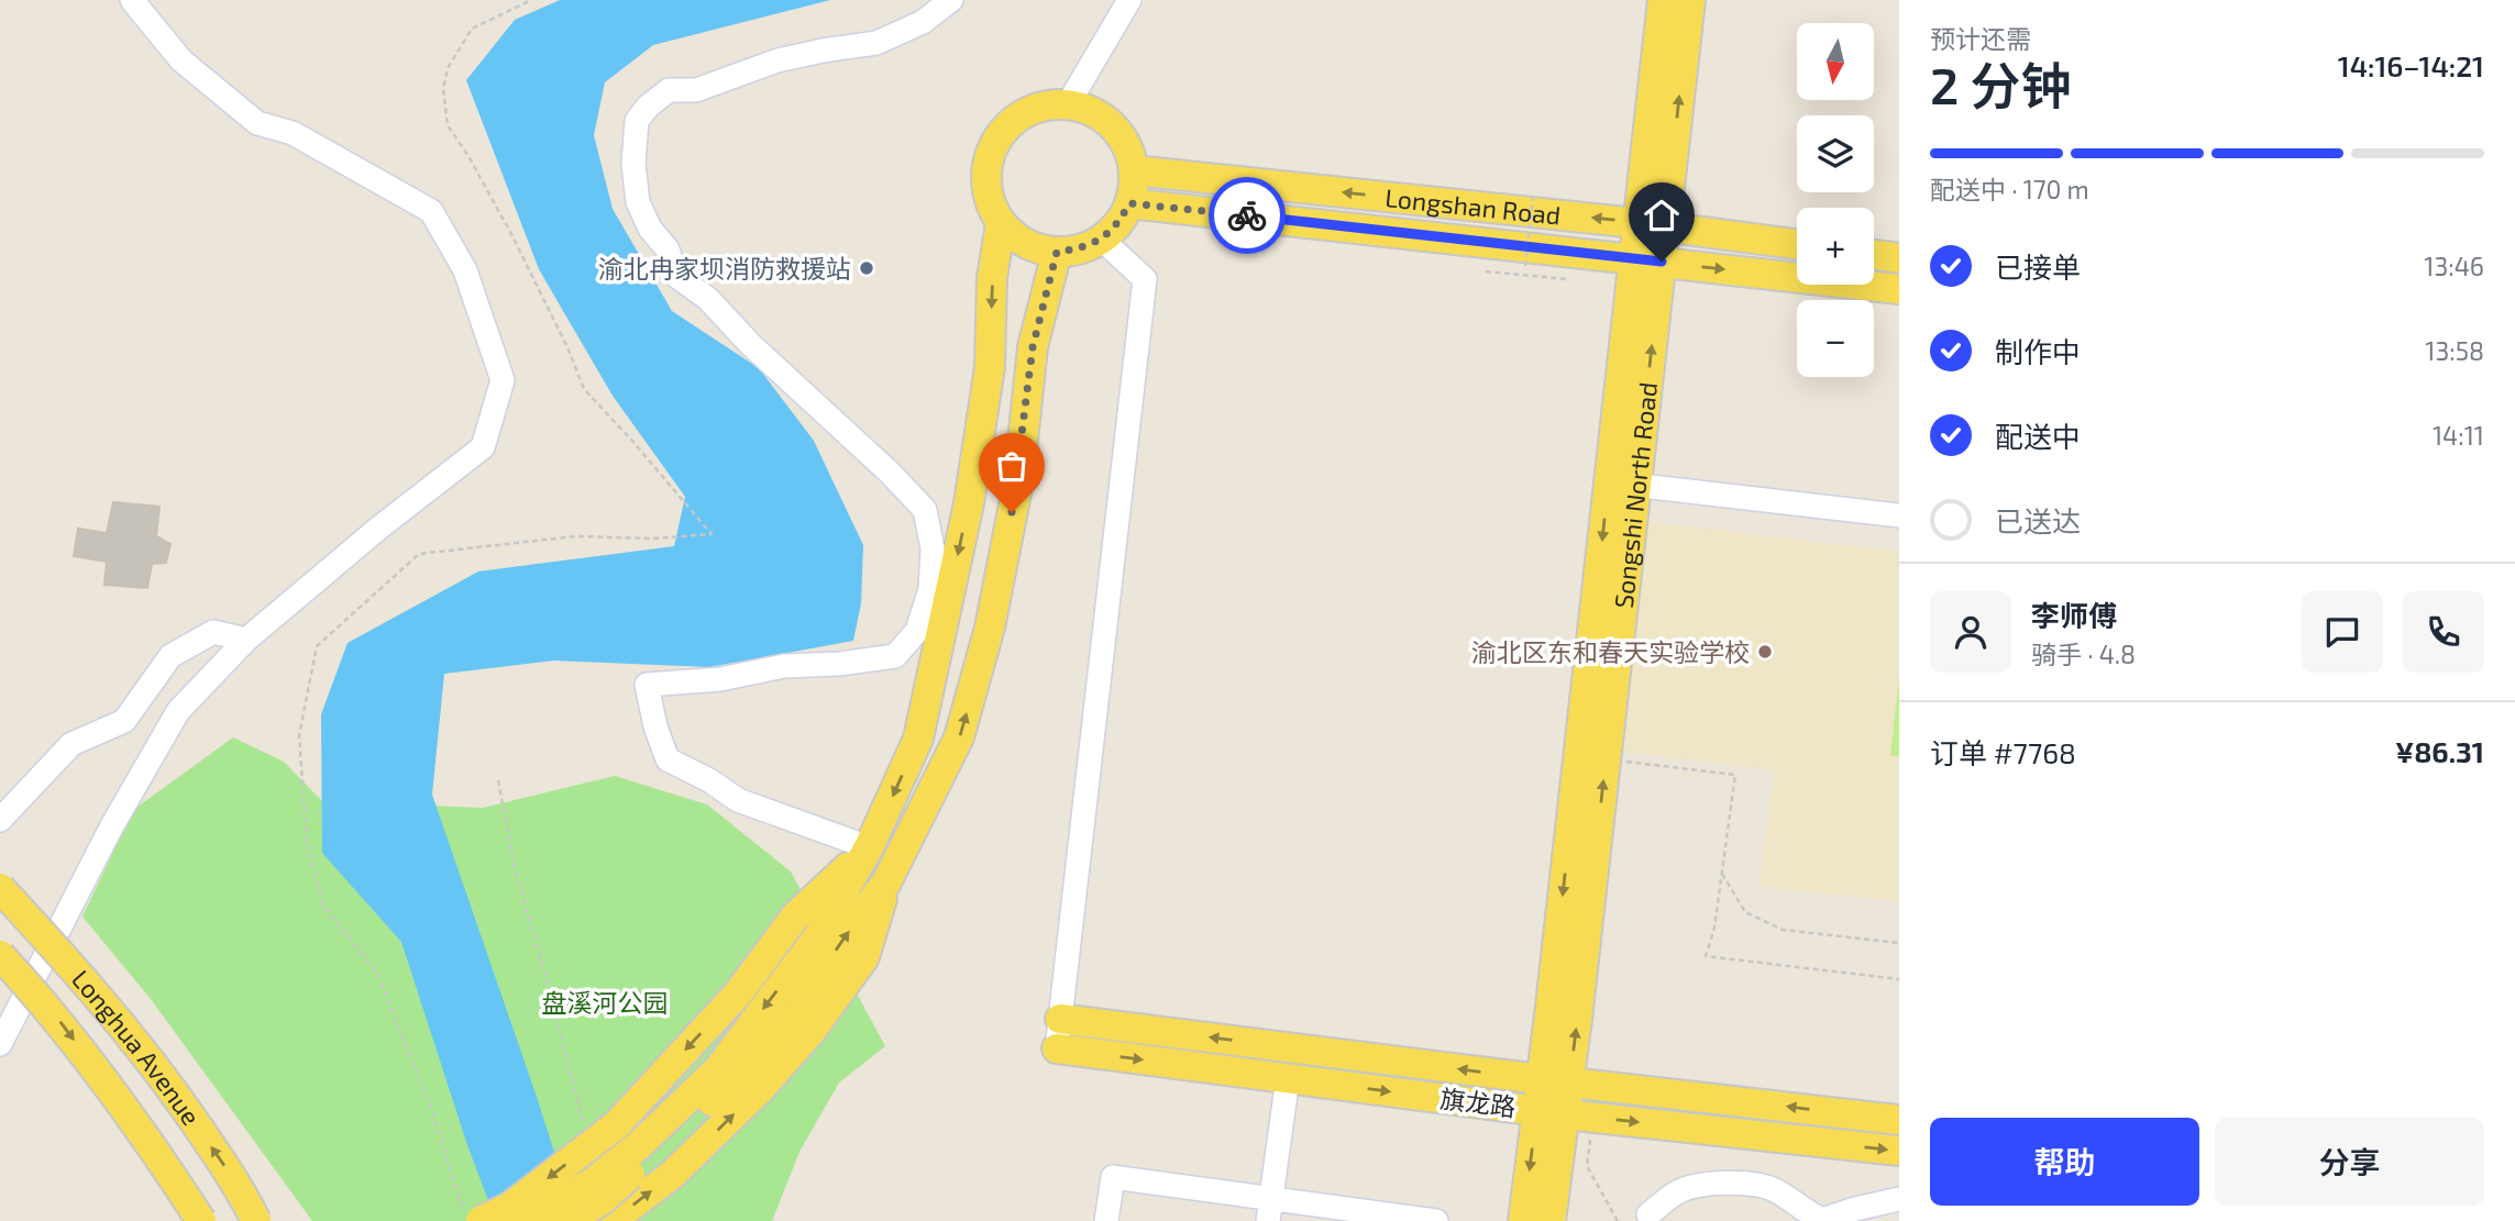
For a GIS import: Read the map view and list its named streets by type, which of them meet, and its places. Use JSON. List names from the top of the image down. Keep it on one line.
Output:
{"streets":{"main road":["Longshan Road","Songshi North Road","Longhua Avenue","旗龙路"]},"crossings":[["Longshan Road","Songshi North Road"],["Songshi North Road","旗龙路"]],"parks":["盘溪河公园"],"places":["渝北冉家坝消防救援站","渝北区东和春天实验学校"],"north":"bottom","page":{"heading":["2 分钟","预计还需","14:16–14:21"],"panel":["李师傅","骑手 · 4.8","订单 #7768","¥86.31"],"map_buttons":["+","−"],"bar":"配送中 · 170 m","list":[["已接单","13:46"],["制作中","13:58"],["配送中","14:11"],"已送达"],"buttons":["帮助","分享"]}}
